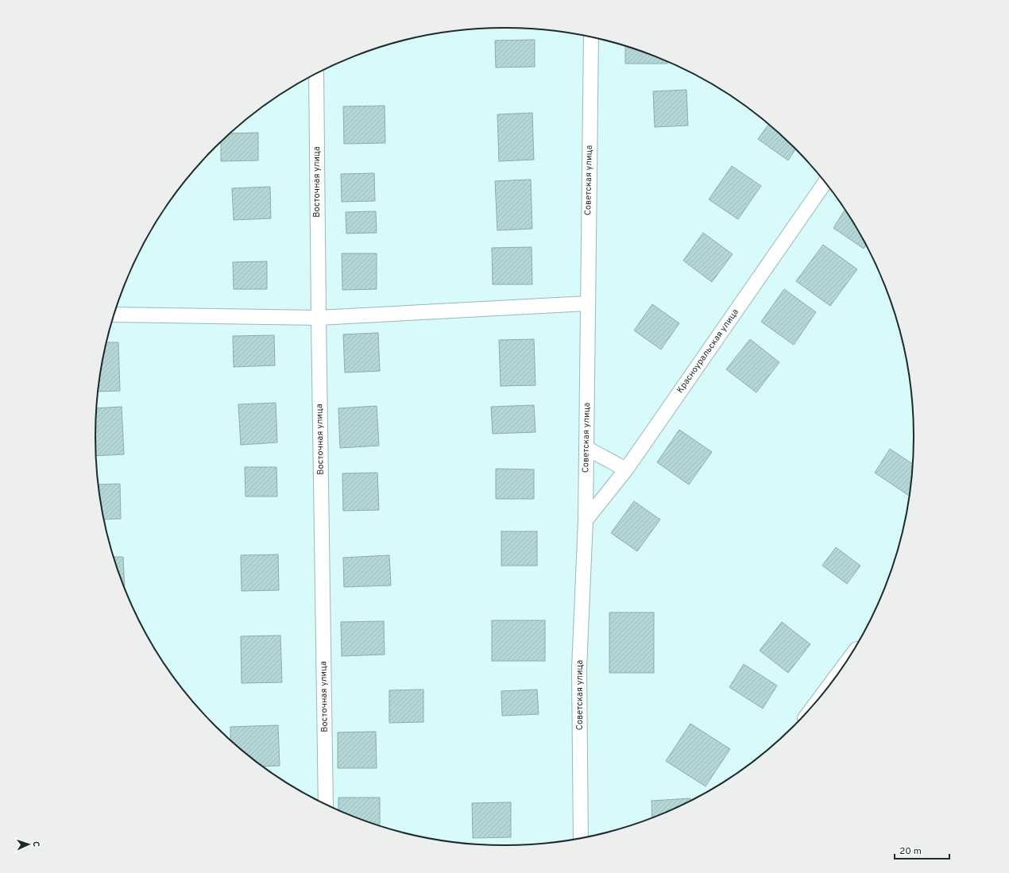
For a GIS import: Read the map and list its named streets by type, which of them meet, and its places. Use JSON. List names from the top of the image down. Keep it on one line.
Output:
{"streets":{"street":["Советская улица","Восточная улица","Красноуральская улица"]},"crossings":[["Советская улица","Красноуральская улица"]],"scale_bar":"20 m","north":"right"}
